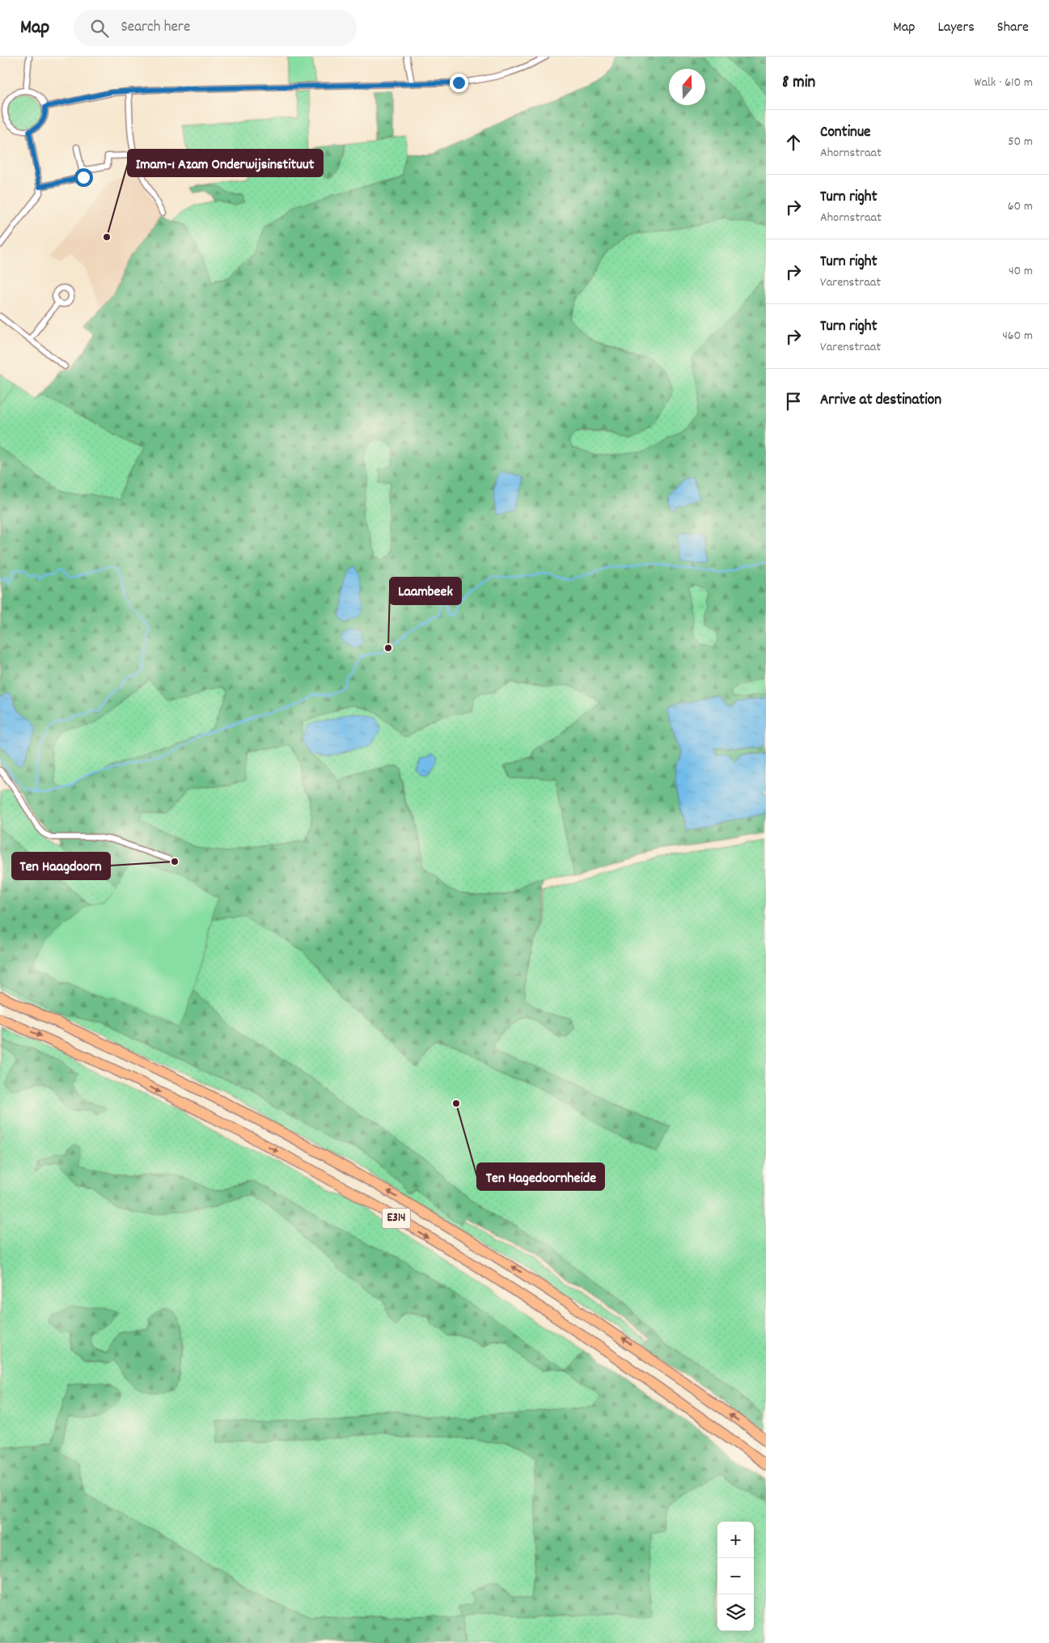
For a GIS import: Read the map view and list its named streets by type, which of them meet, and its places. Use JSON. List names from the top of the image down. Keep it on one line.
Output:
{"streets":{"highway":["E314"]},"places":["Imam-ı Azam Onderwijsinstituut","Laambeek","Ten Haagdoorn","Ten Hagedoornheide"],"north":"top","page":{"header":"Map","search":"Search here","nav":["Map","Layers","Share"],"heading":["8 min","Walk · 610 m"],"list":[["Continue","Ahornstraat","50 m"],["Turn right","Ahornstraat","60 m"],["Turn right","Varenstraat","40 m"],["Turn right","Varenstraat","460 m"],"Arrive at destination"],"map_buttons":["+","−"]}}
